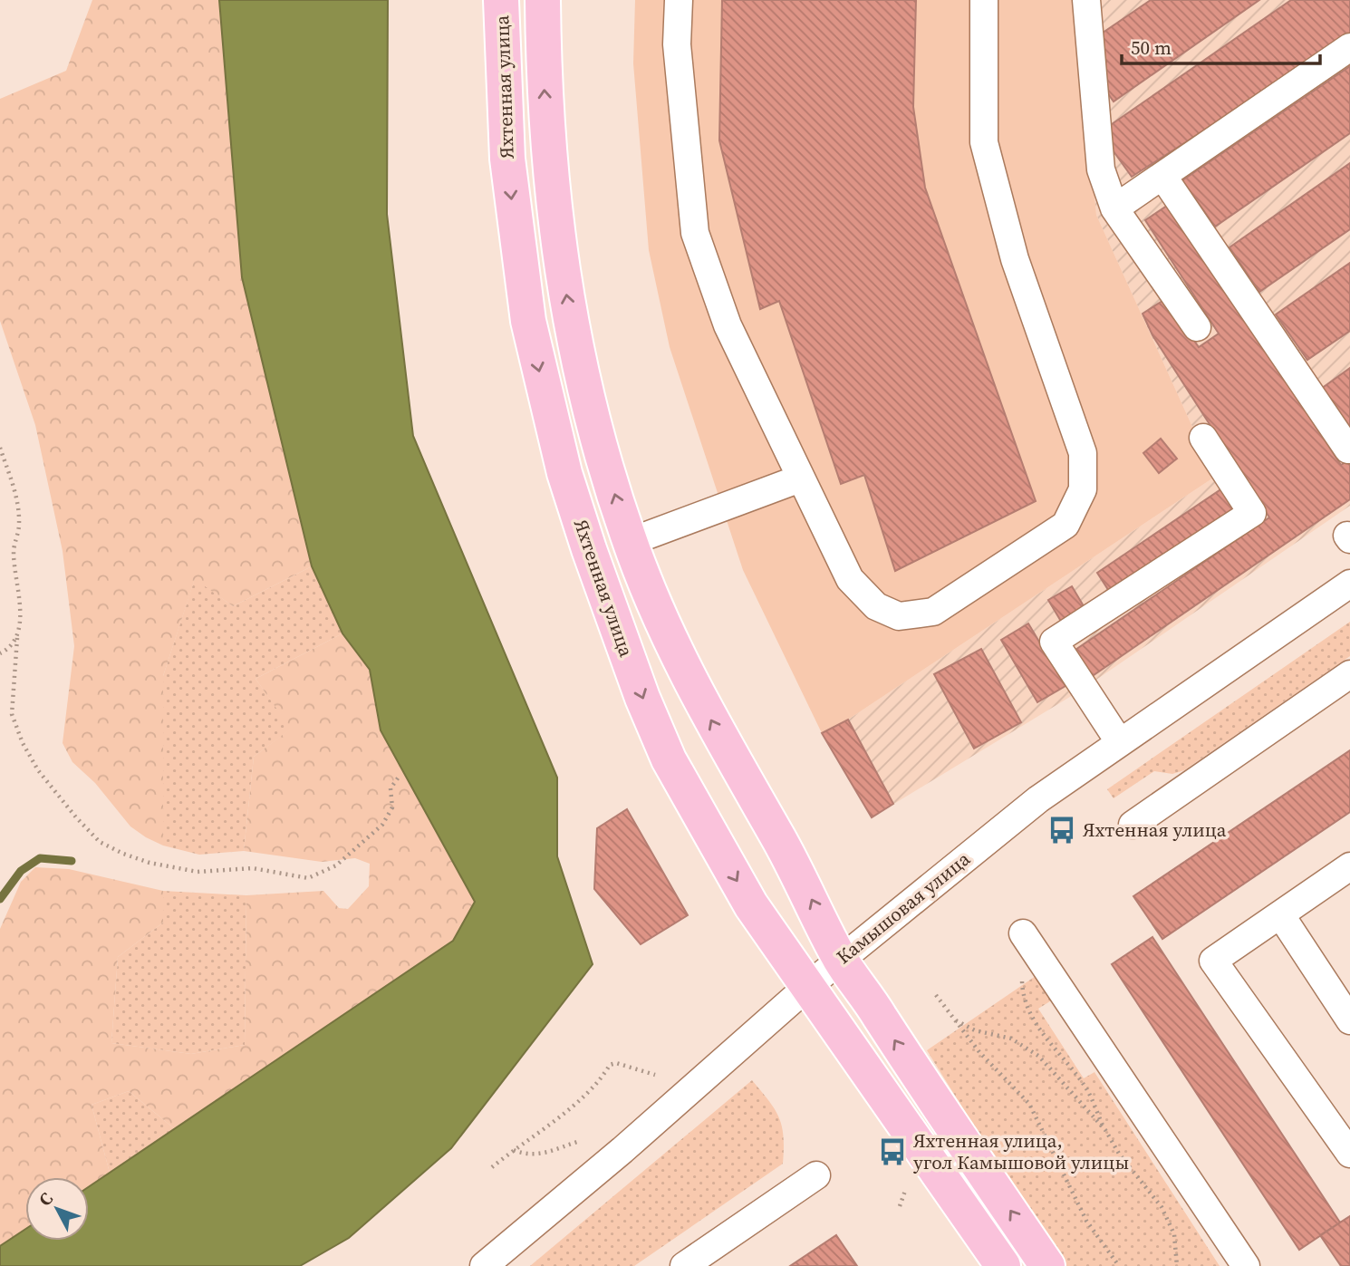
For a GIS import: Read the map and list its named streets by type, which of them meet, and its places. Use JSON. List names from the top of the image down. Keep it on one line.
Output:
{"streets":{"main road":["Яхтенная улица"],"street":["Камышовая улица"]},"crossings":[["Яхтенная улица","Камышовая улица"]],"places":{"bus stop":["Яхтенная улица","Яхтенная улица, угол Камышовой улицы"]},"scale_bar":"50 m","north":"top left"}
